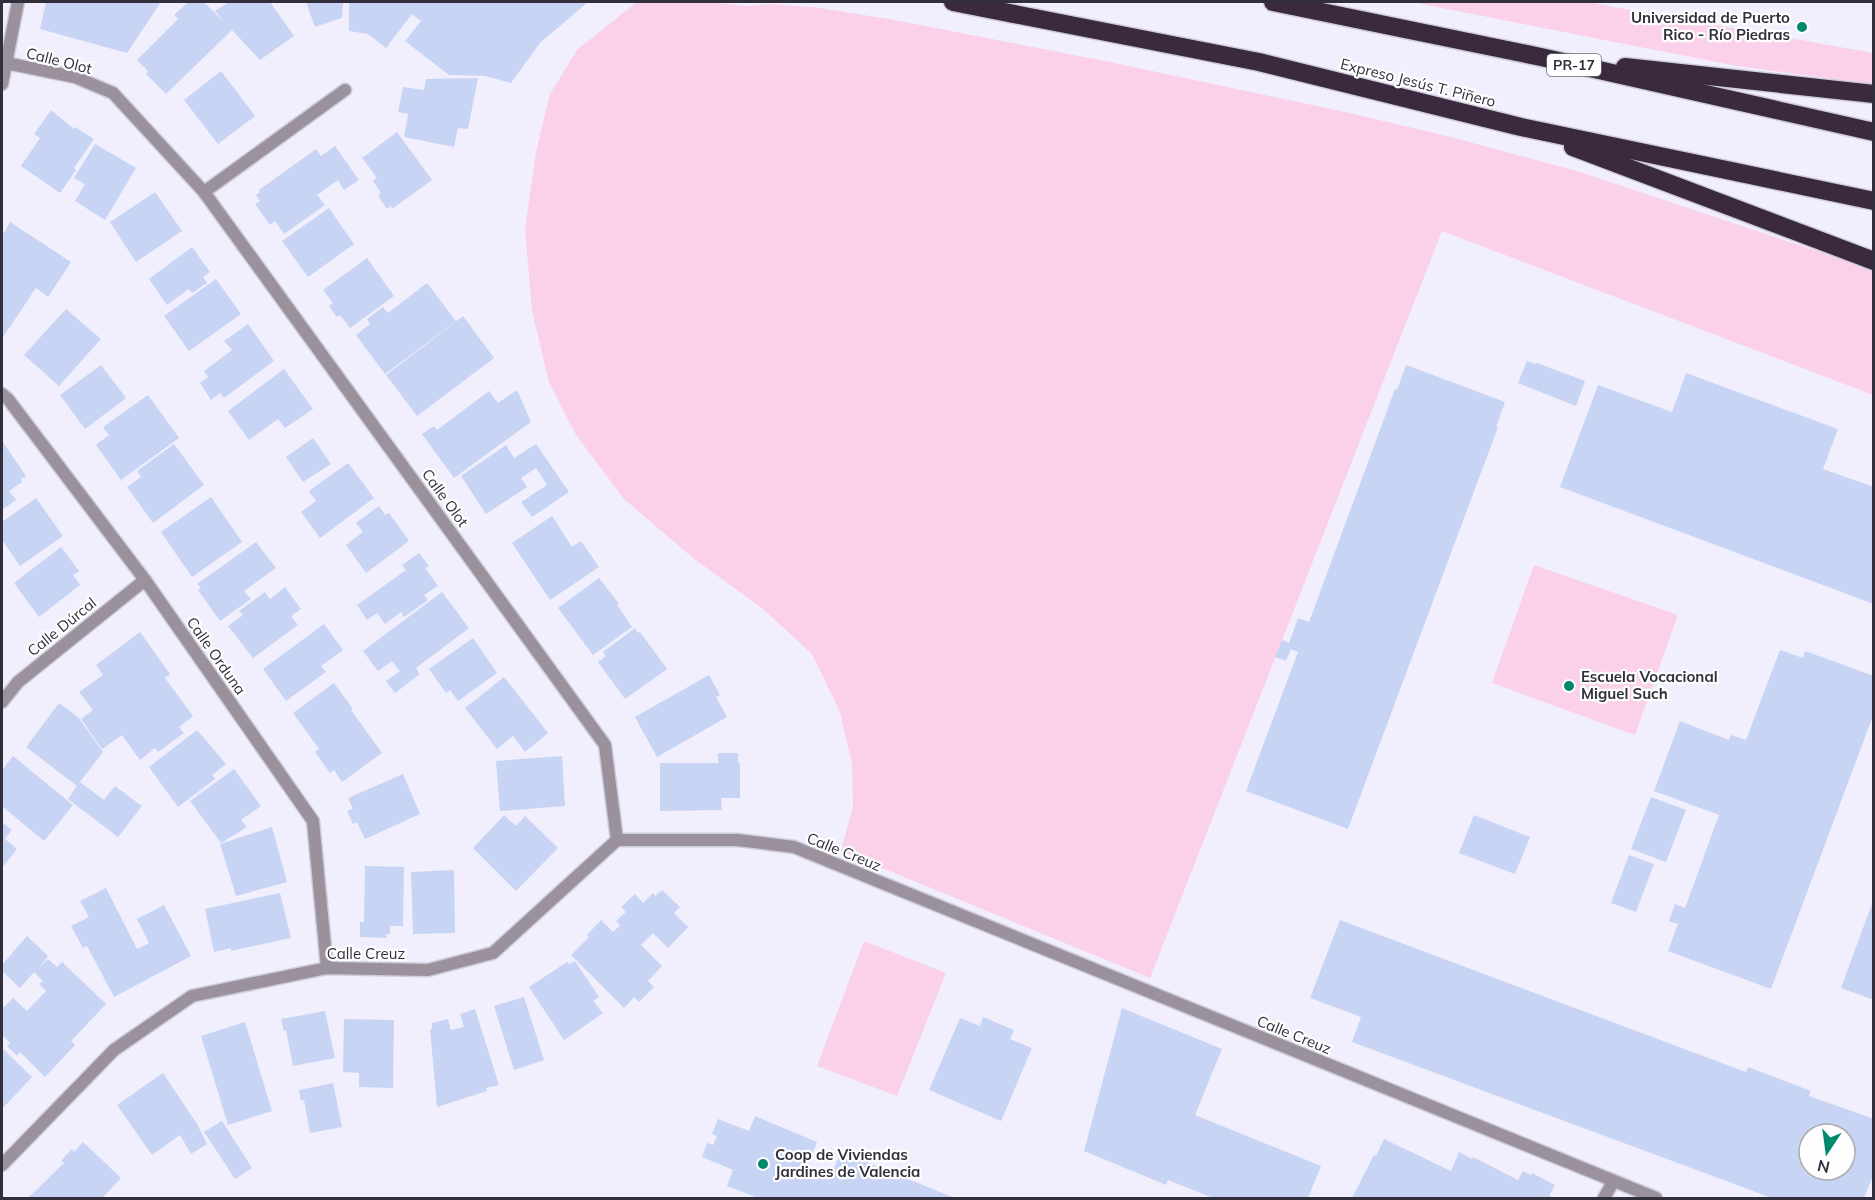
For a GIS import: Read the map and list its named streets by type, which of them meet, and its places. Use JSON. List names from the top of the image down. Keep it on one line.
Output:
{"streets":{"highway":["PR-17","Expreso Jesús T. Piñero"],"street":["Calle Olot","Calle Dúrcal","Calle Orduna","Calle Creuz"]},"crossings":[["Calle Olot","Calle Creuz"],["Calle Dúrcal","Calle Orduna"],["Calle Orduna","Calle Creuz"]],"places":["Universidad de Puerto Rico - Río Piedras","Escuela Vocacional Miguel Such","Coop de Viviendas Jardines de Valencia"],"north":"bottom"}
